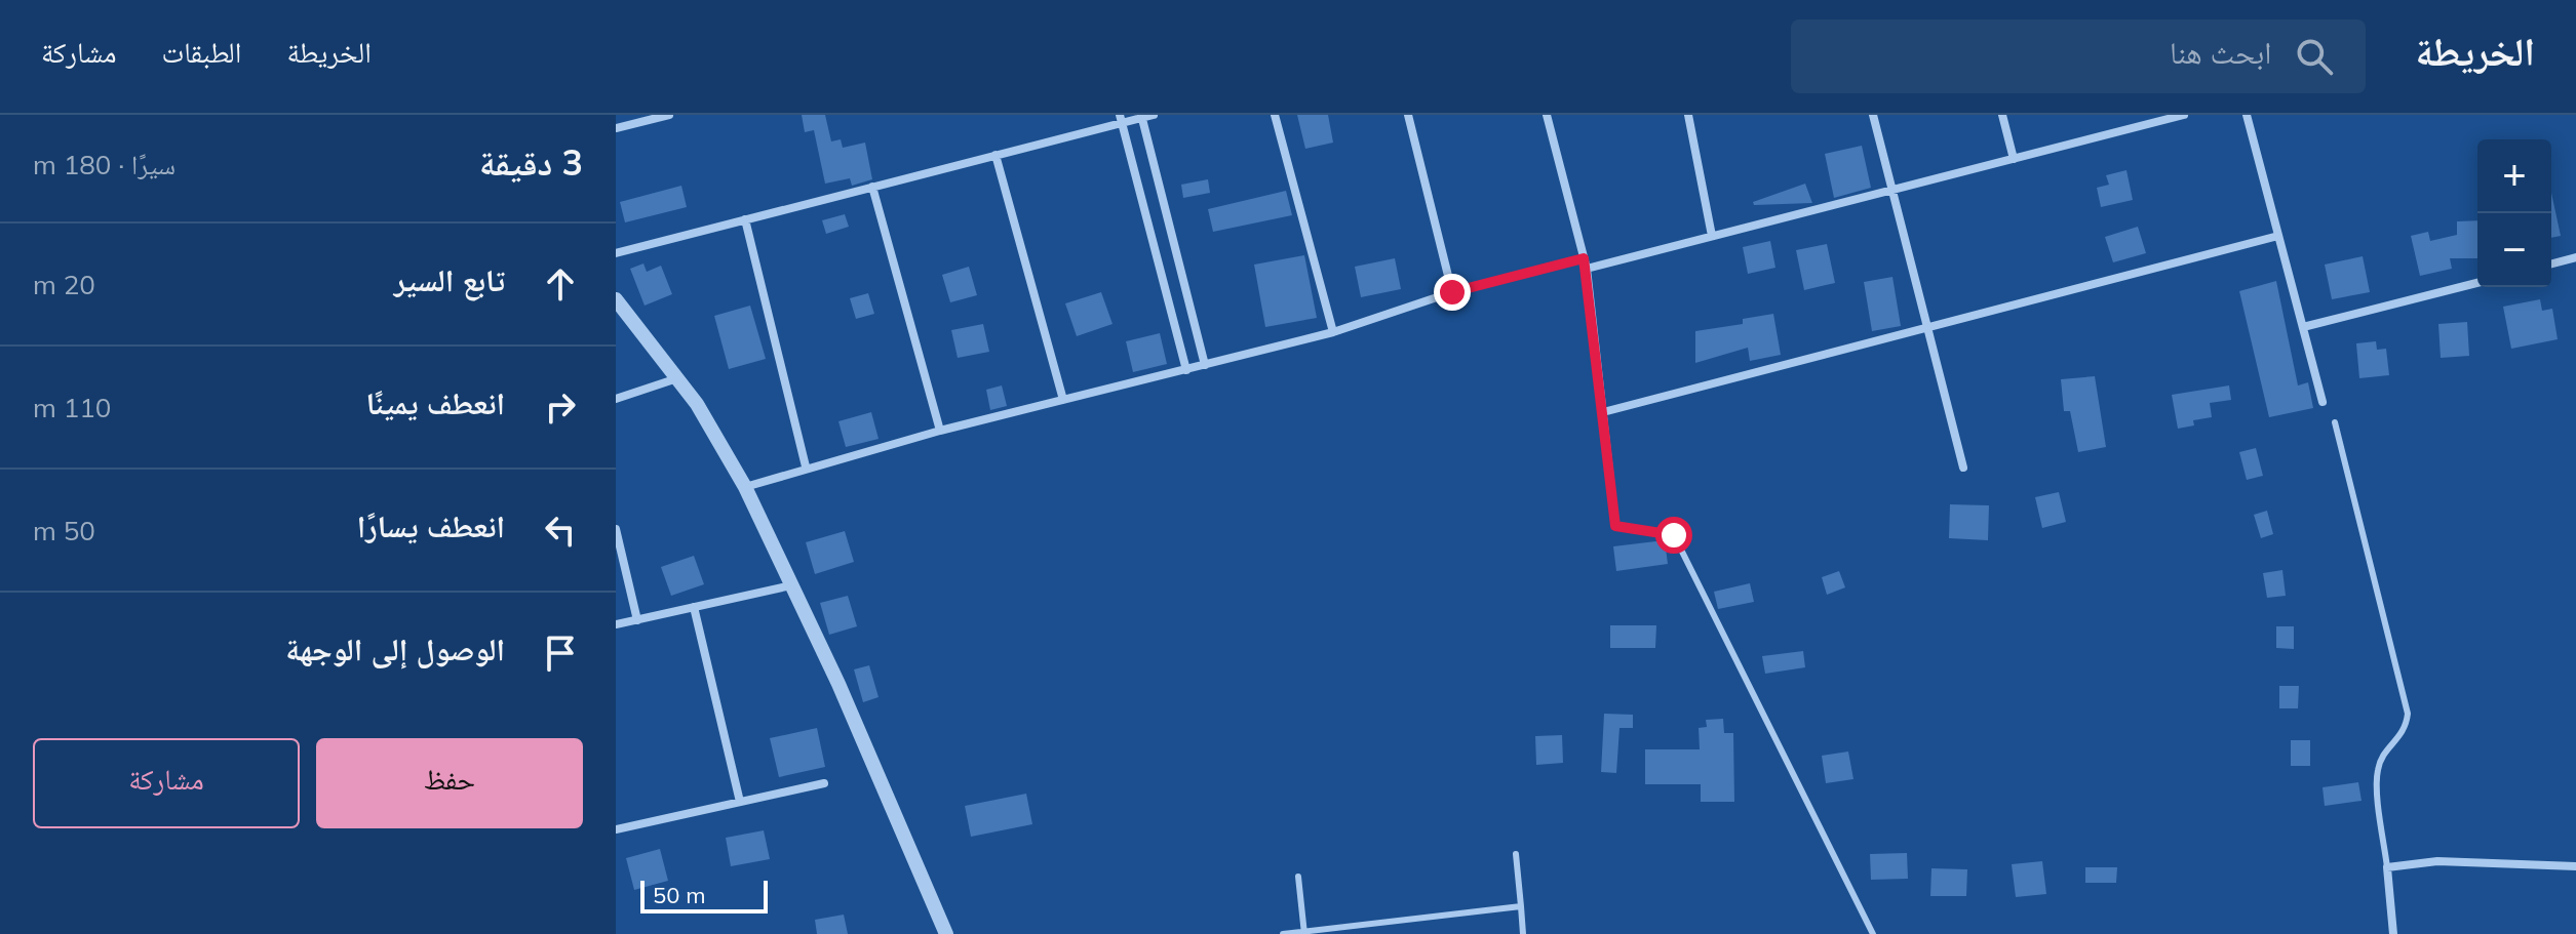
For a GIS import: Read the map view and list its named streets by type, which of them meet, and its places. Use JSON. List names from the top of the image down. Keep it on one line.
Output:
{"scale_bar":"50 m","page":{"header":"الخريطة","search":"ابحث هنا","nav":["الخريطة","الطبقات","مشاركة"],"heading":["3 دقيقة","سيرًا · 180 m"],"map_buttons":["+","−"],"list":[["تابع السير","20 m"],["انعطف يمينًا","110 m"],["انعطف يسارًا","50 m"],"الوصول إلى الوجهة"],"buttons":["حفظ","مشاركة"],"scale":"50 m"}}
